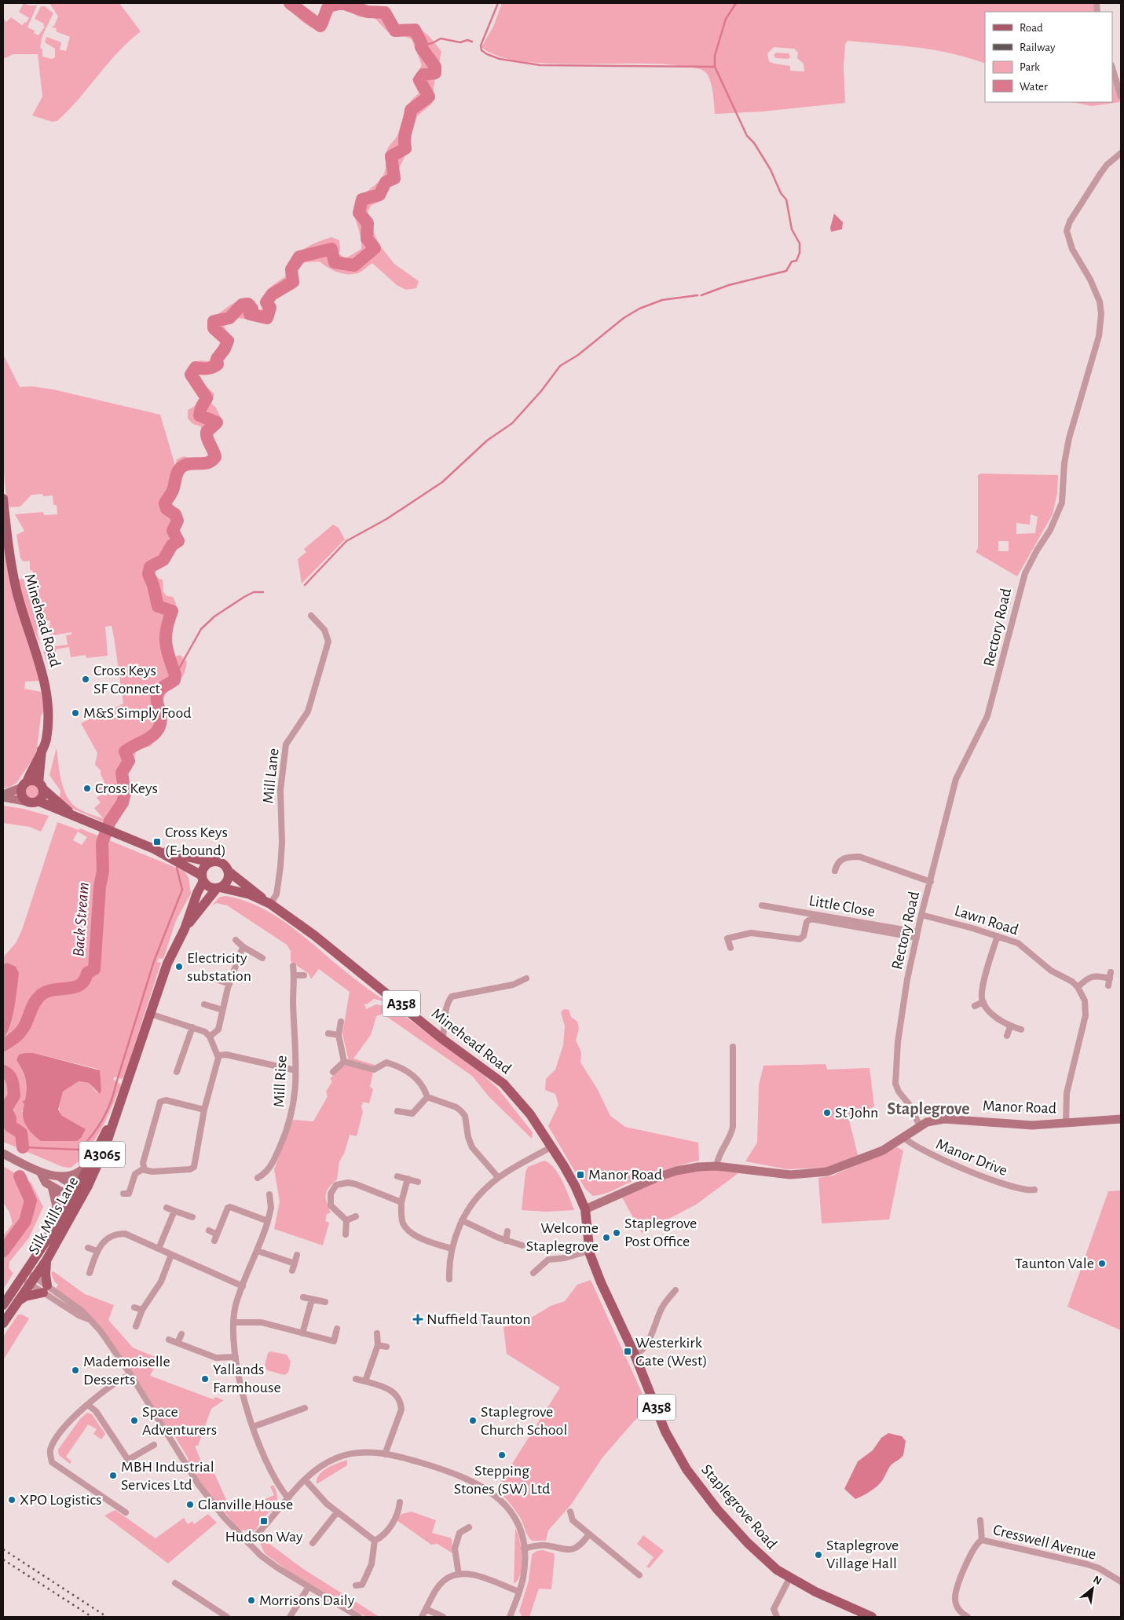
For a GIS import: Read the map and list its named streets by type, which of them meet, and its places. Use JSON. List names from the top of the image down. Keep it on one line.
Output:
{"streets":{"main road":["Minehead Road","A358","A3065","Silk Mills Lane","Staplegrove Road"],"street":["Rectory Road","Mill Lane","Little Close","Lawn Road","Mill Rise","Manor Road","Manor Drive","Cresswell Avenue"]},"crossings":[["Minehead Road","Mill Lane"],["Minehead Road","A358"],["Minehead Road","Manor Road"],["Minehead Road","Silk Mills Lane"],["Minehead Road","Staplegrove Road"],["Rectory Road","Little Close"],["Rectory Road","Lawn Road"],["Rectory Road","Manor Road"],["A358","Silk Mills Lane"],["Manor Road","Manor Drive"],["Manor Road","Staplegrove Road"]],"districts":["Staplegrove"],"water":["Back Stream"],"places":{"other":["Cross Keys SF Connect","M&S Simply Food","Cross Keys","Electricity substation","St John","Staplegrove Post Office","Welcome Staplegrove","Taunton Vale","Mademoiselle Desserts","Yallands Farmhouse","Space Adventurers","Staplegrove Church School","Stepping Stones (SW) Ltd","MBH Industrial Services Ltd","XPO Logistics","Glanville House","Staplegrove Village Hall","Morrisons Daily"],"transit":["Cross Keys (E-bound)","Manor Road","Westerkirk Gate (West)","Hudson Way"],"health":["Nuffield Taunton"]},"legend":["Road","Railway","Park","Water"],"north":"top right"}
